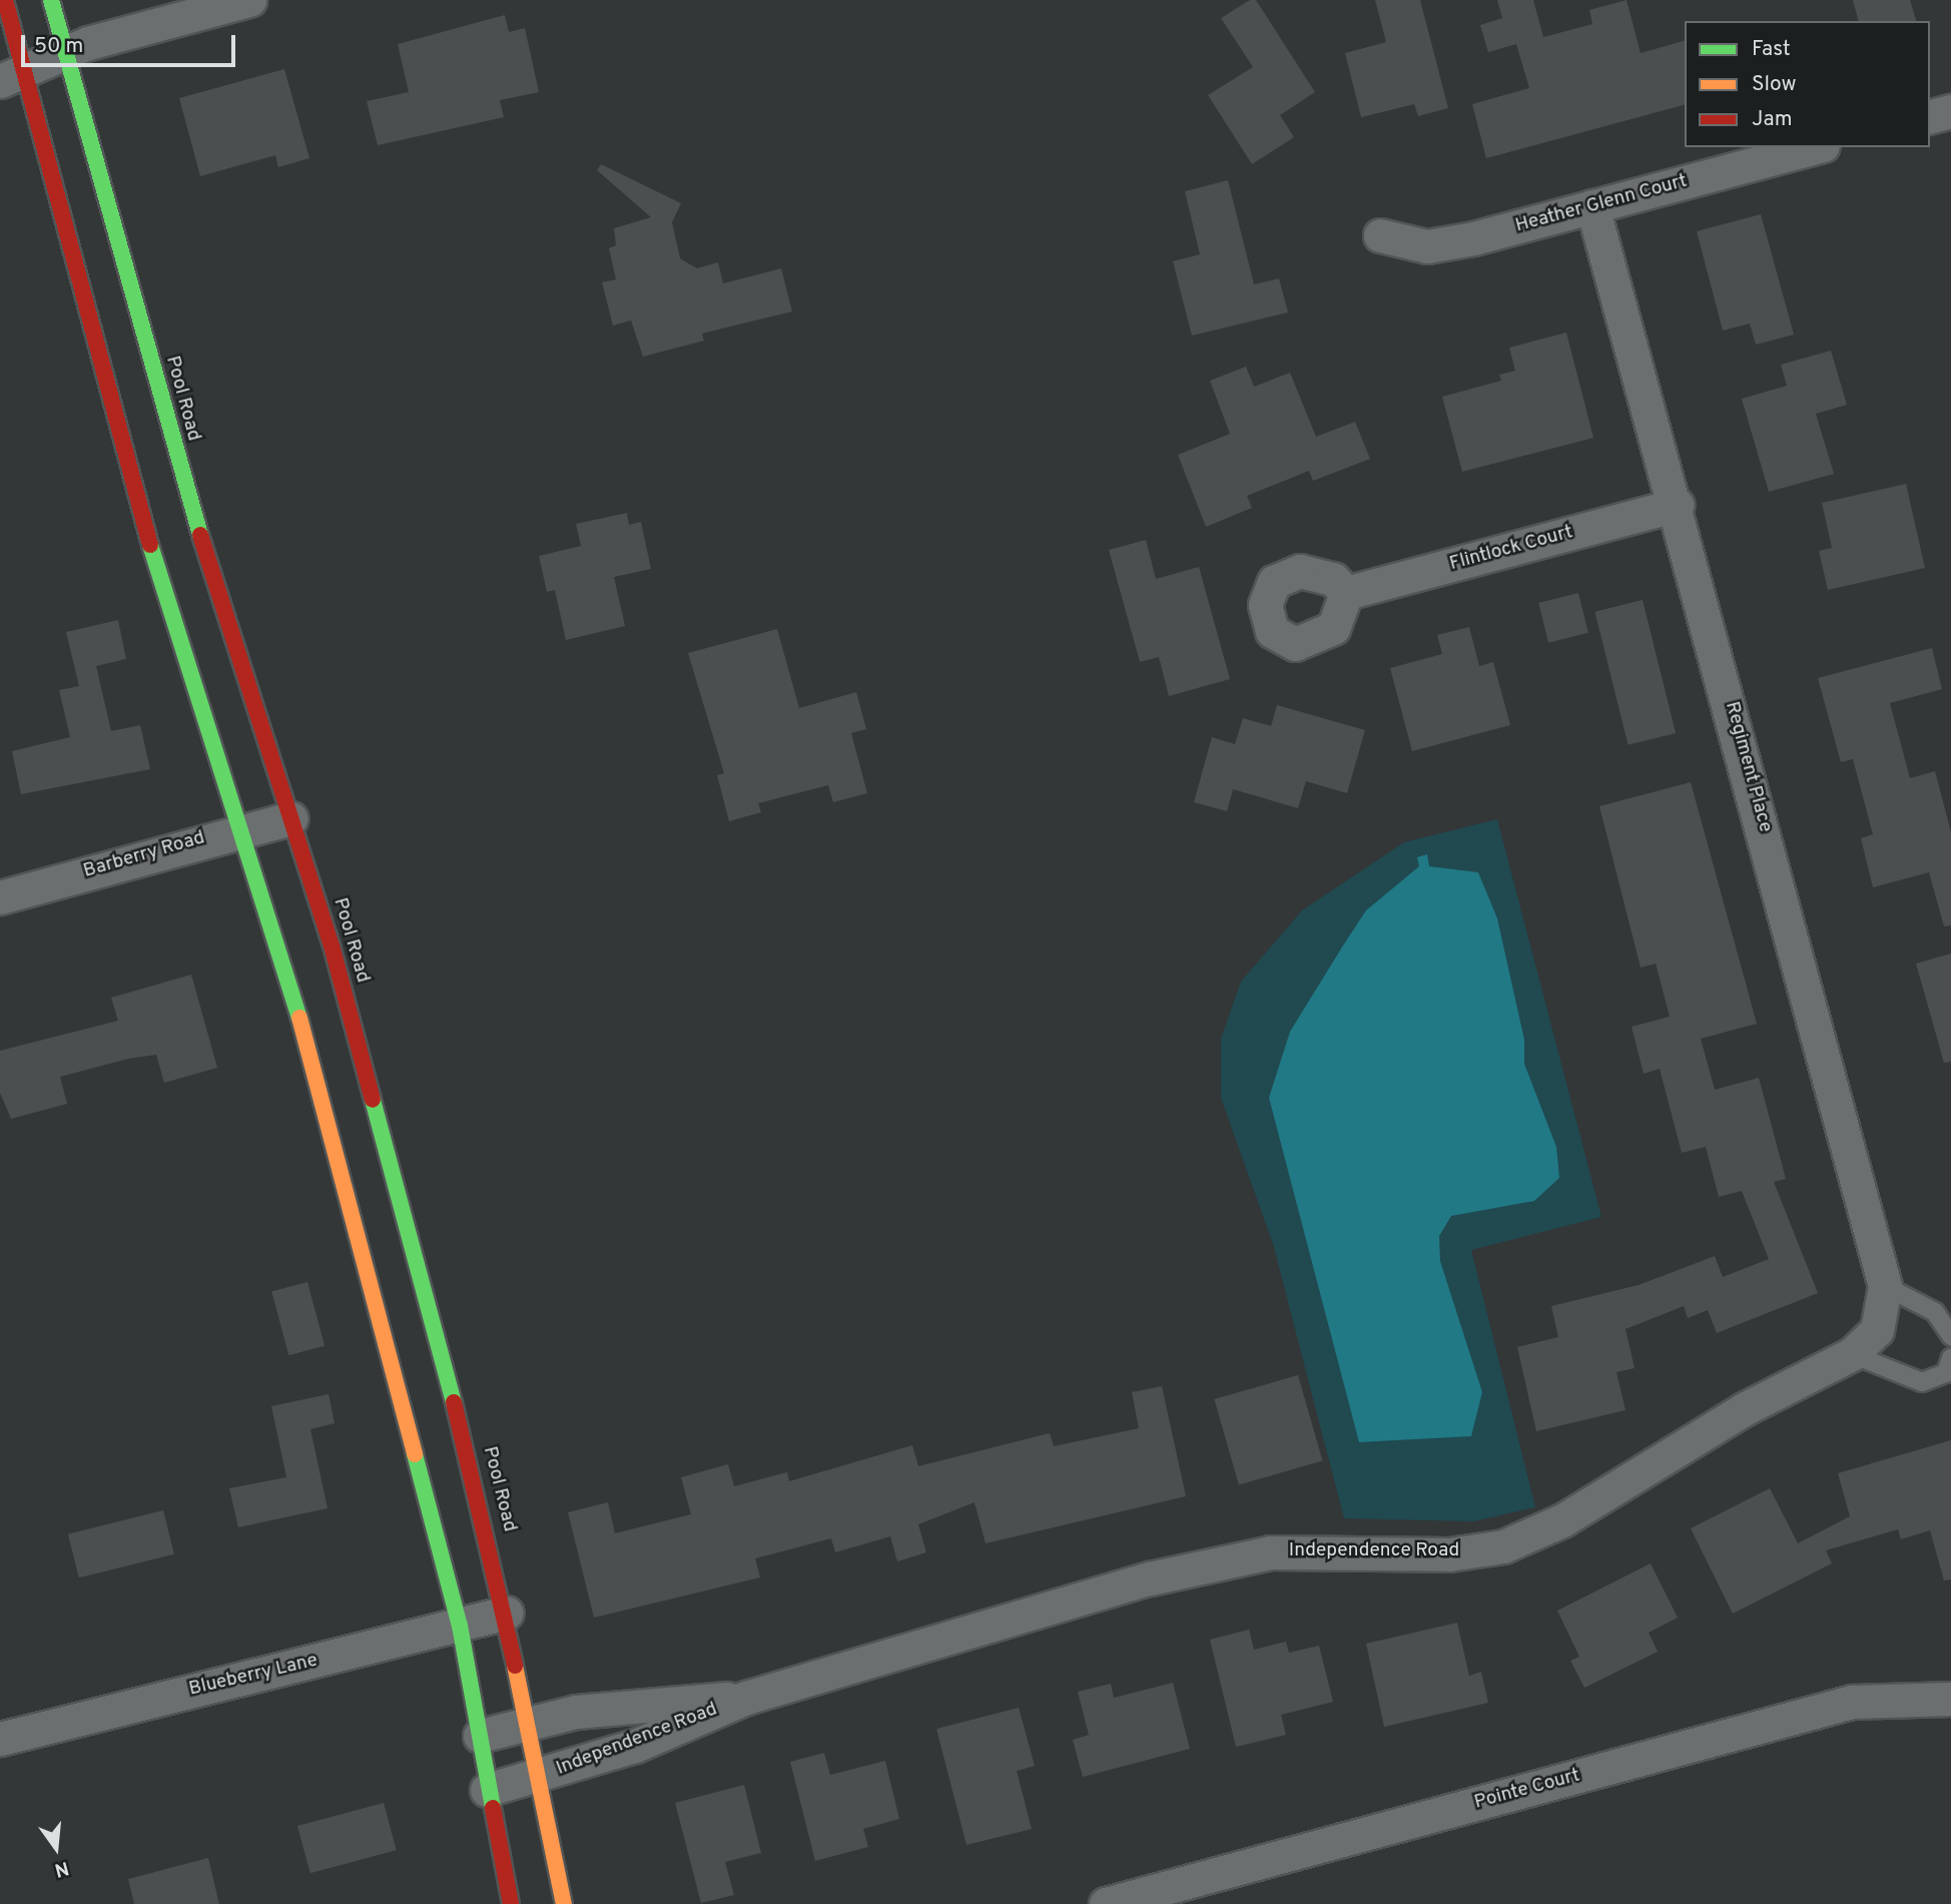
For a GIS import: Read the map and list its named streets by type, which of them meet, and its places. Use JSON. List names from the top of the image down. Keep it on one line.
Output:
{"streets":{"main road":["Pool Road"],"street":["Heather Glenn Court","Flintlock Court","Regiment Place","Barberry Road","Independence Road","Blueberry Lane","Pointe Court"]},"crossings":[["Heather Glenn Court","Regiment Place"],["Pool Road","Barberry Road"],["Pool Road","Independence Road"],["Pool Road","Blueberry Lane"],["Flintlock Court","Regiment Place"],["Regiment Place","Independence Road"]],"legend":["Fast","Slow","Jam"],"scale_bar":"50 m","north":"bottom"}
